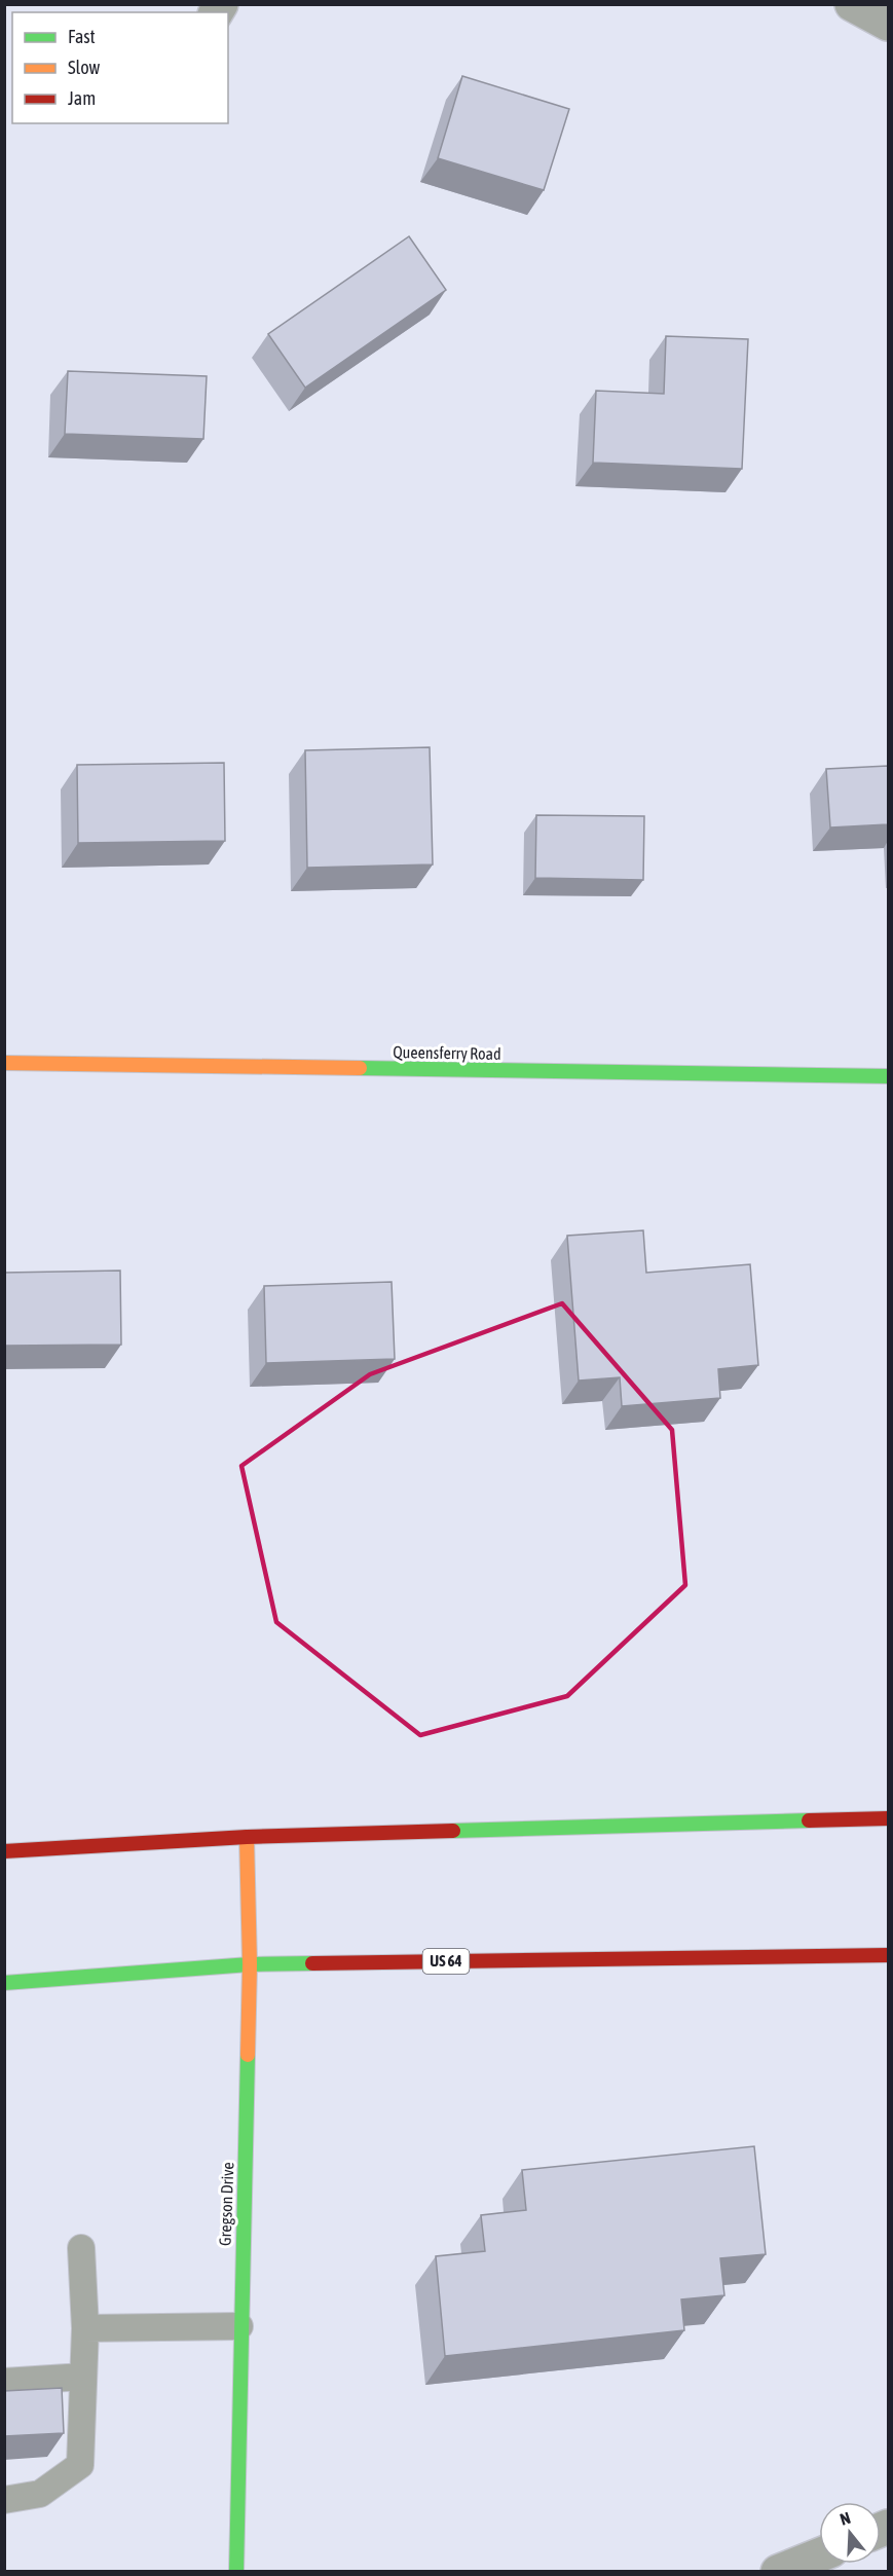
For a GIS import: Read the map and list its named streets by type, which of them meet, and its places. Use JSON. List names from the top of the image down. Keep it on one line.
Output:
{"streets":{"main road":["Queensferry Road","US 64","Gregson Drive"]},"crossings":[["US 64","Gregson Drive"]],"legend":["Fast","Slow","Jam"],"north":"top"}
